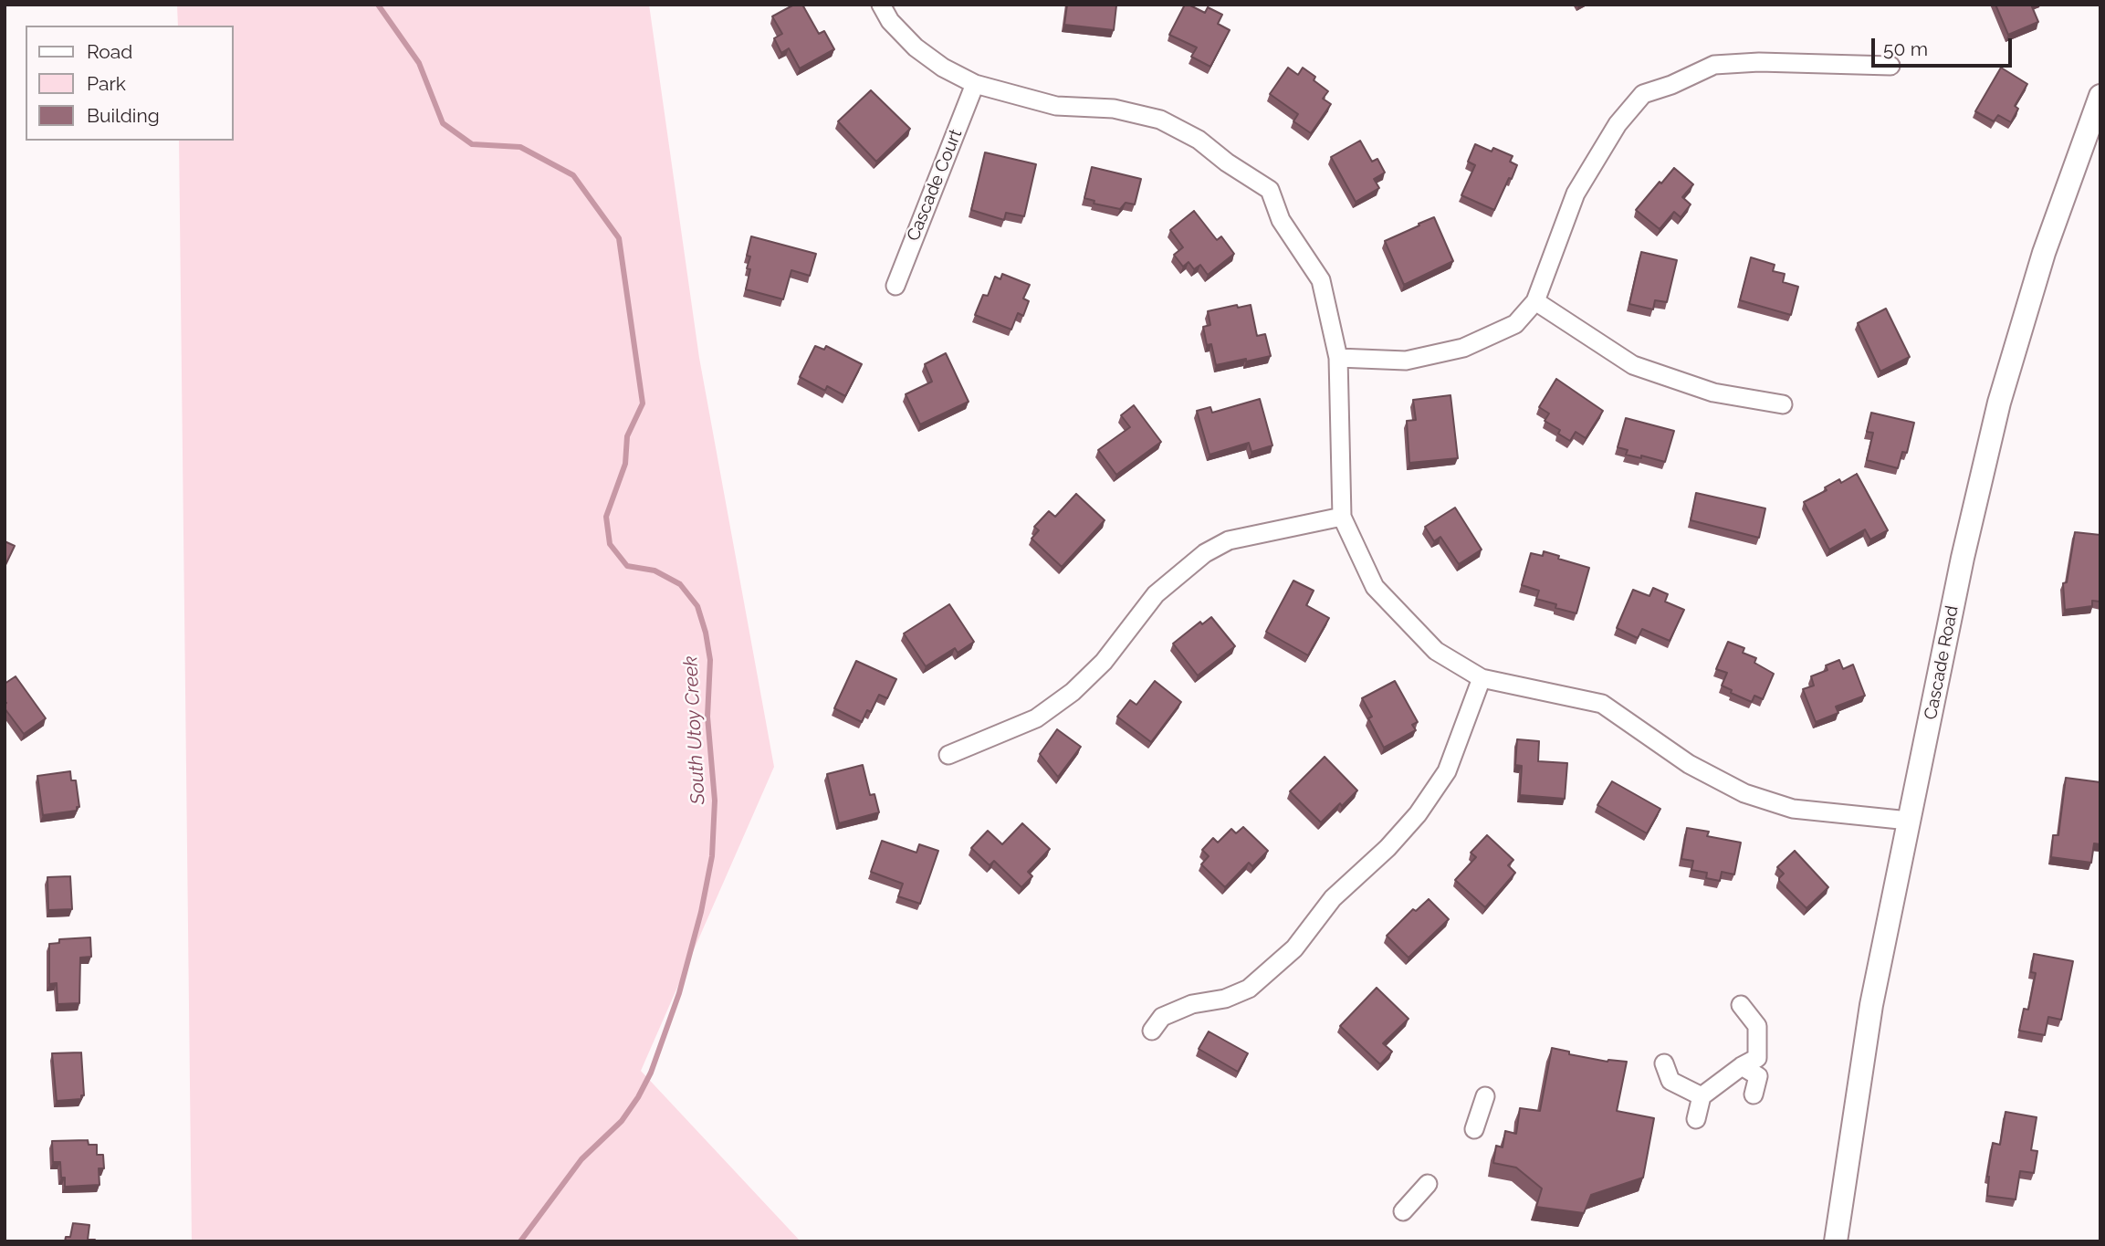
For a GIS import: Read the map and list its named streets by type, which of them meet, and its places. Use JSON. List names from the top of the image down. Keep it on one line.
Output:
{"streets":{"main road":["Cascade Road"],"street":["Cascade Court"]},"water":["South Utoy Creek"],"legend":["Road","Park","Building"],"scale_bar":"50 m"}
